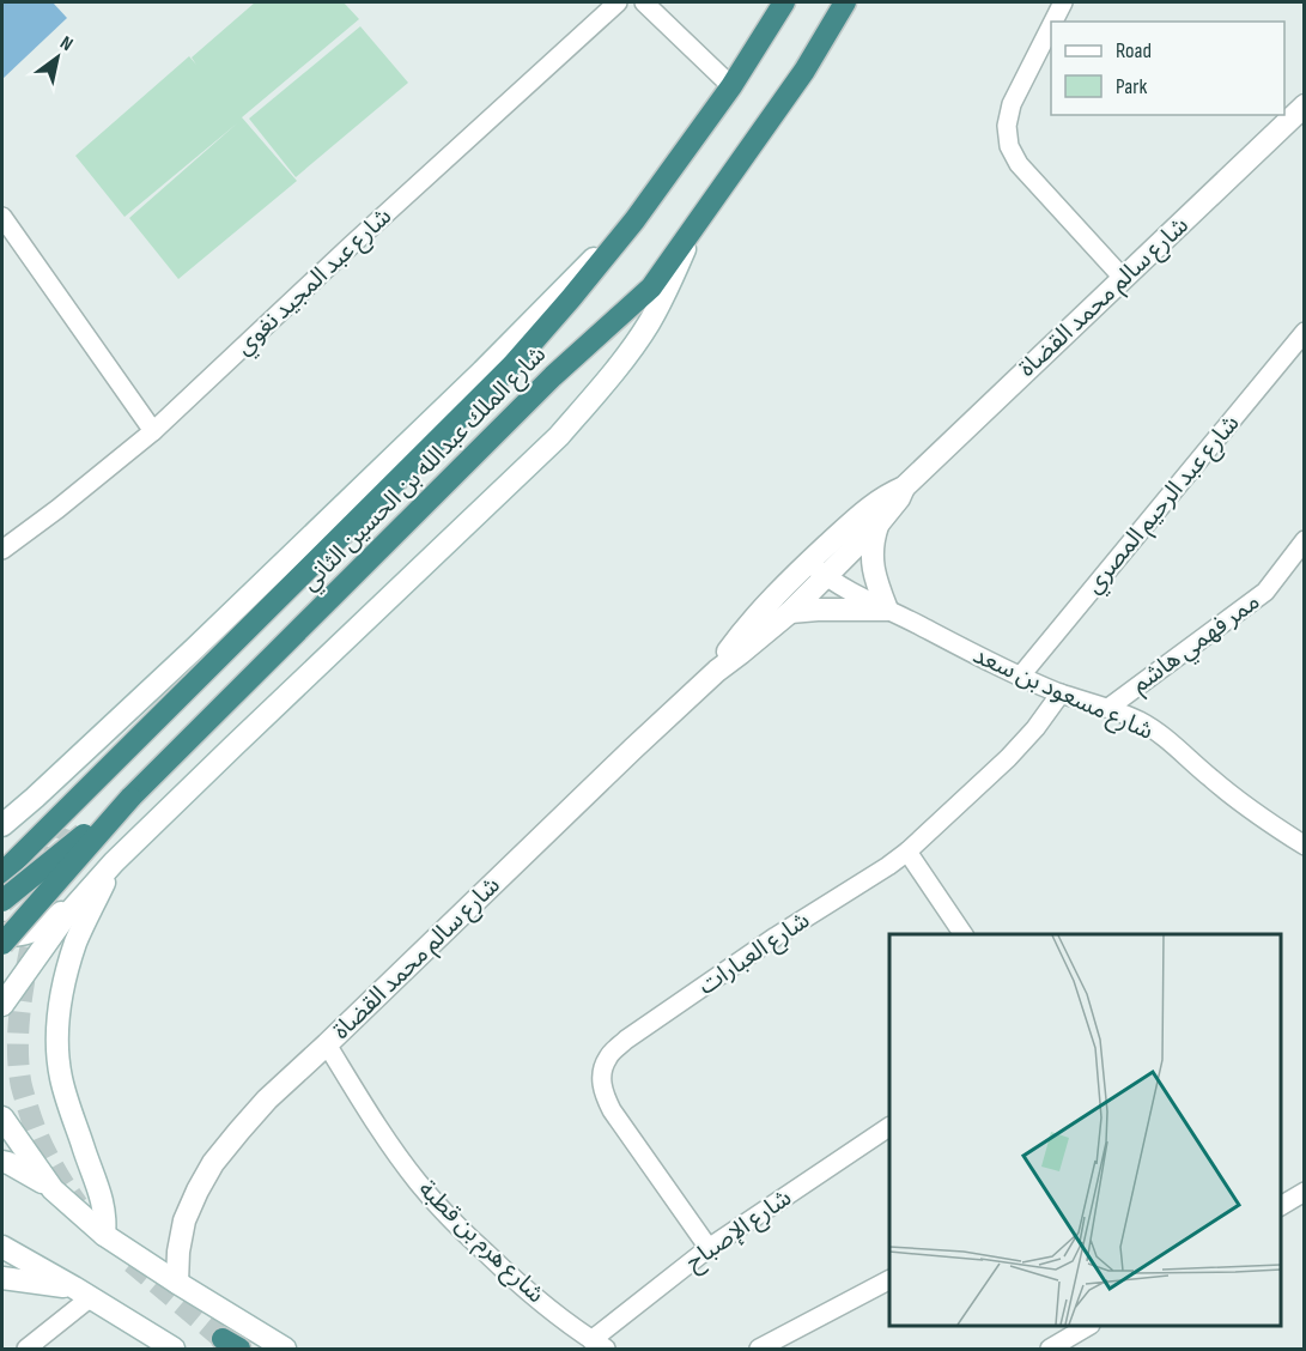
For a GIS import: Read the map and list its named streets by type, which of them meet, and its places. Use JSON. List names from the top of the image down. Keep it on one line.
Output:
{"streets":{"highway":["شارع الملك عبدالله بن الحسين الثاني"],"main road":["شارع سالم محمد القضاة"],"street":["شارع عبد المجيد نغوي","شارع عبد الرحيم المصري","ممر فهمي هاشم","شارع مسعود بن سعد","شارع العبارات","شارع الإصباح","شارع هرم بن قطبة"]},"crossings":[["شارع سالم محمد القضاة","شارع مسعود بن سعد"],["شارع سالم محمد القضاة","شارع هرم بن قطبة"],["شارع عبد الرحيم المصري","شارع مسعود بن سعد"],["ممر فهمي هاشم","شارع مسعود بن سعد"],["شارع مسعود بن سعد","شارع العبارات"],["شارع العبارات","شارع الإصباح"],["شارع الإصباح","شارع هرم بن قطبة"]],"legend":["Road","Park"],"north":"top right"}
